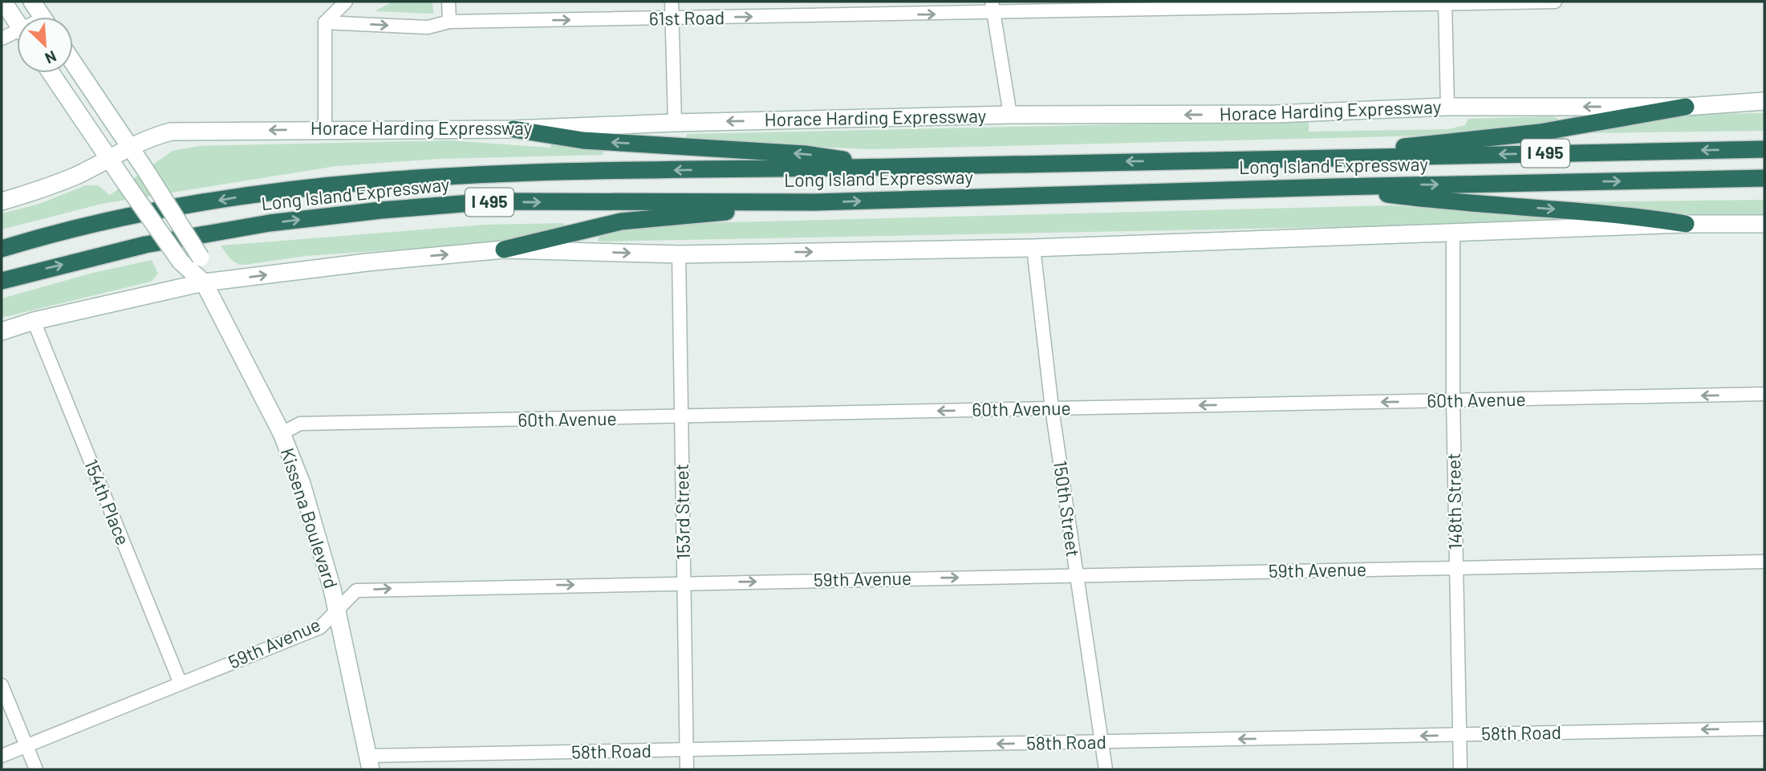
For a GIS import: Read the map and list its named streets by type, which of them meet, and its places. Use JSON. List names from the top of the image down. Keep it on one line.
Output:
{"streets":{"highway":["I 495","Long Island Expressway"],"main road":["Horace Harding Expressway","Kissena Boulevard"],"street":["61st Road","60th Avenue","148th Street","154th Place","150th Street","153rd Street","59th Avenue","58th Road"]},"crossings":[["Horace Harding Expressway","Kissena Boulevard"],["60th Avenue","148th Street"],["60th Avenue","150th Street"],["60th Avenue","153rd Street"],["60th Avenue","Kissena Boulevard"],["148th Street","59th Avenue"],["148th Street","58th Road"],["154th Place","59th Avenue"],["150th Street","59th Avenue"],["150th Street","58th Road"],["153rd Street","59th Avenue"],["153rd Street","58th Road"],["Kissena Boulevard","59th Avenue"],["Kissena Boulevard","58th Road"]],"one_way":["61st Road","60th Avenue","59th Avenue","58th Road"],"north":"bottom right"}
